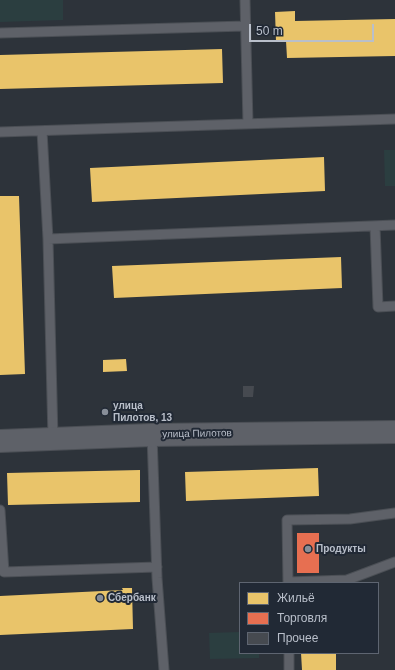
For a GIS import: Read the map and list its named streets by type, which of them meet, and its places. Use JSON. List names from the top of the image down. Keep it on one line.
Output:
{"streets":{"street":["улица Пилотов"]},"places":["улица Пилотов, 13","Продукты","Сбербанк"],"legend":["Жильё","Торговля","Прочее"],"scale_bar":"50 m"}
